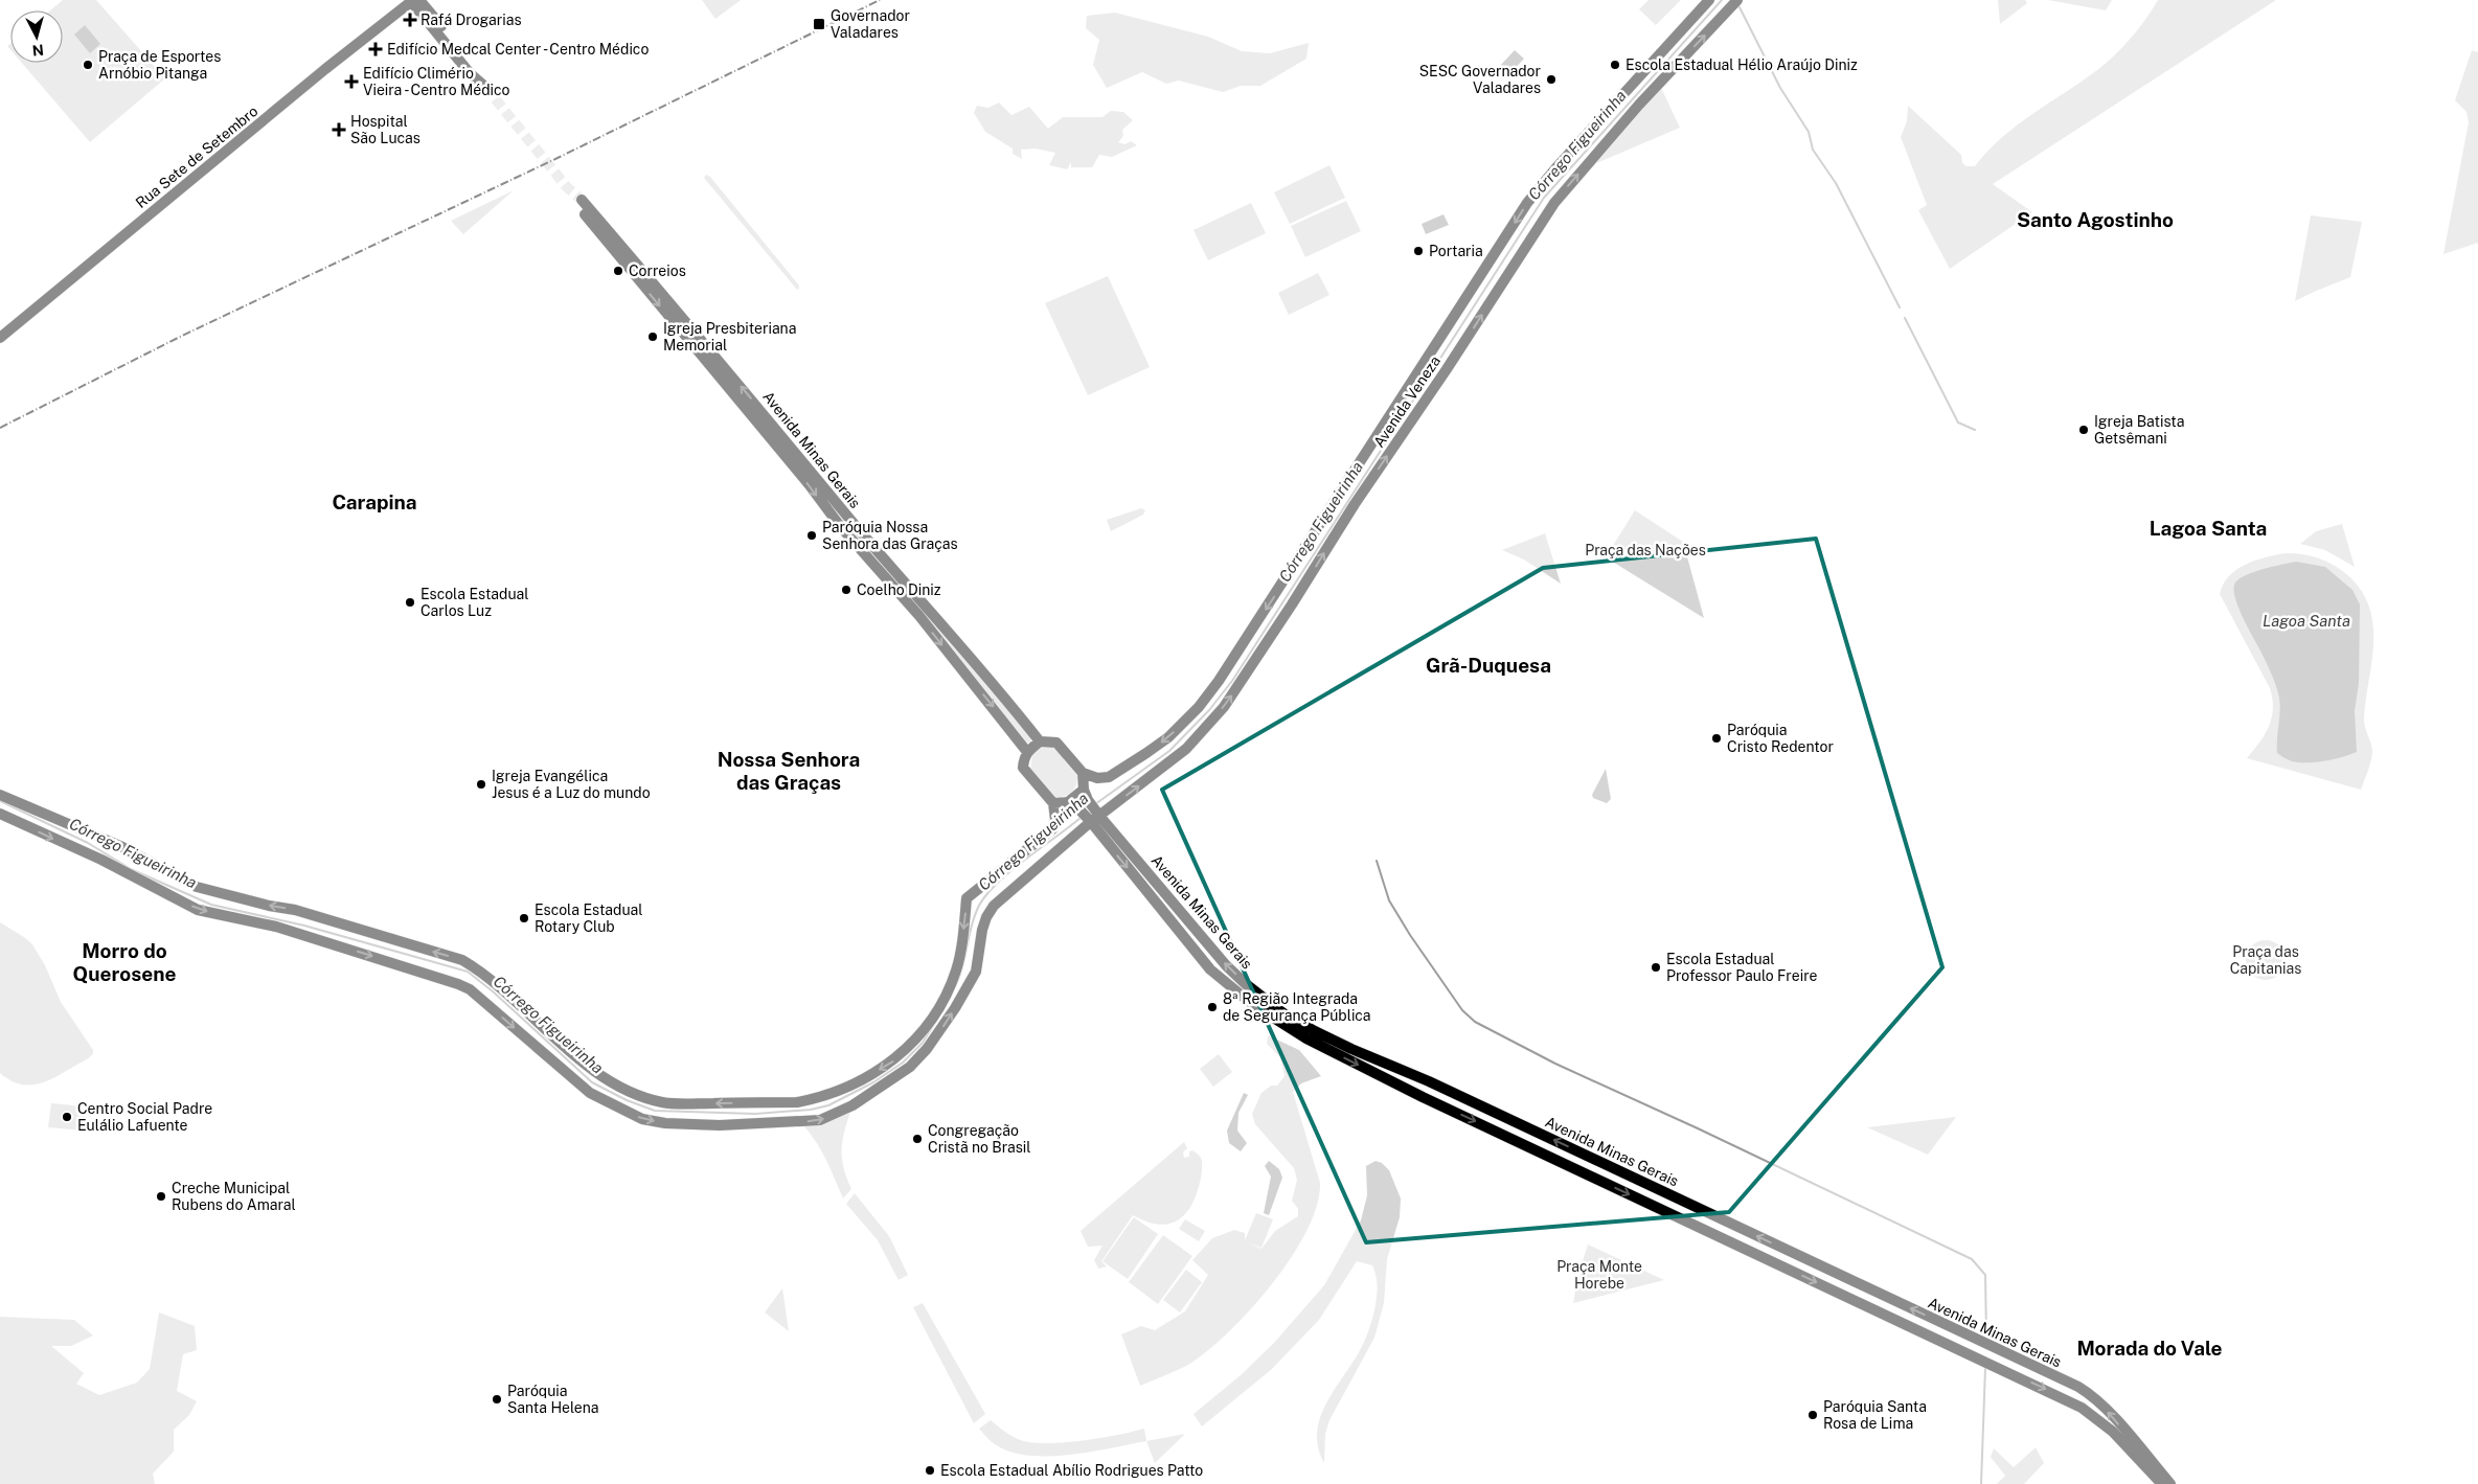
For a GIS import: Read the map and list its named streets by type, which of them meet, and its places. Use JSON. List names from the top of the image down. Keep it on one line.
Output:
{"streets":{"main road":["Rua Sete de Setembro","Avenida Veneza","Avenida Minas Gerais"]},"crossings":[["Avenida Veneza","Avenida Minas Gerais"]],"districts":["Santo Agostinho","Carapina","Lagoa Santa","Grã-Duquesa","Nossa Senhora das Graças","Morro do Querosene","Morada do Vale"],"water":["Córrego Figueirinha","Lagoa Santa"],"parks":["Praça das Nações","Praça das Capitanias","Praça Monte Horebe"],"places":{"health":["Rafá Drogarias","Edifício Medcal Center - Centro Médico","Edifício Climério Vieira - Centro Médico","Hospital São Lucas"],"transit":["Governador Valadares"],"other":["Praça de Esportes Arnóbio Pitanga","Escola Estadual Hélio Araújo Diniz","SESC Governador Valadares","Portaria","Correios","Igreja Presbiteriana Memorial","Igreja Batista Getsêmani","Paróquia Nossa Senhora das Graças","Coelho Diniz","Escola Estadual Carlos Luz","Paróquia Cristo Redentor","Igreja Evangélica Jesus é a Luz do mundo","Escola Estadual Rotary Club","Escola Estadual Professor Paulo Freire","8ª Região Integrada de Segurança Pública","Centro Social Padre Eulálio Lafuente","Congregação Cristã no Brasil","Creche Municipal Rubens do Amaral","Paróquia Santa Helena","Paróquia Santa Rosa de Lima","Escola Estadual Abílio Rodrigues Patto"]},"north":"bottom"}
